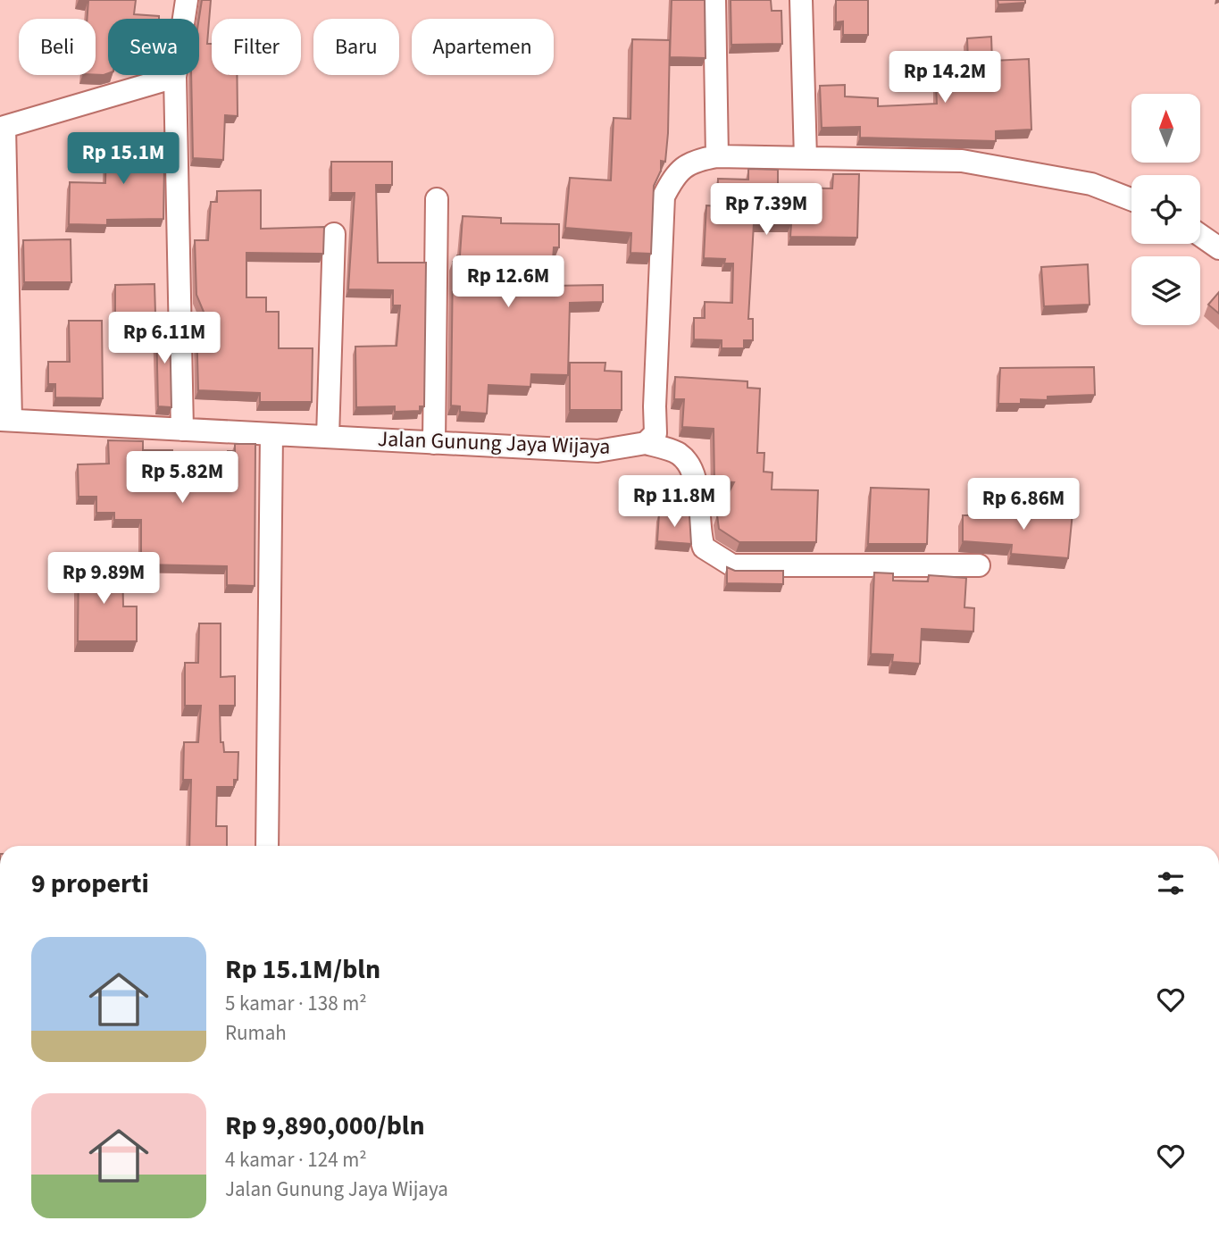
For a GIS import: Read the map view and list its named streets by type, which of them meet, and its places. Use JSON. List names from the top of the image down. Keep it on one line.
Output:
{"streets":{"street":["Jalan Gunung Jaya Wijaya"]},"north":"top","page":{"chip":["Beli","Sewa","Filter","Baru","Apartemen"],"price":["Rp 14.2M","Rp 15.1M","Rp 7.39M","Rp 12.6M","Rp 6.11M","Rp 5.82M","Rp 11.8M","Rp 6.86M","Rp 9.89M"],"heading":"9 properti","list":[{"name":"Rp 15.1M/bln","note":"5 kamar · 138 m² · Rumah"},{"name":"Rp 9,890,000/bln","note":"4 kamar · 124 m² · Jalan Gunung Jaya Wijaya"}]}}
